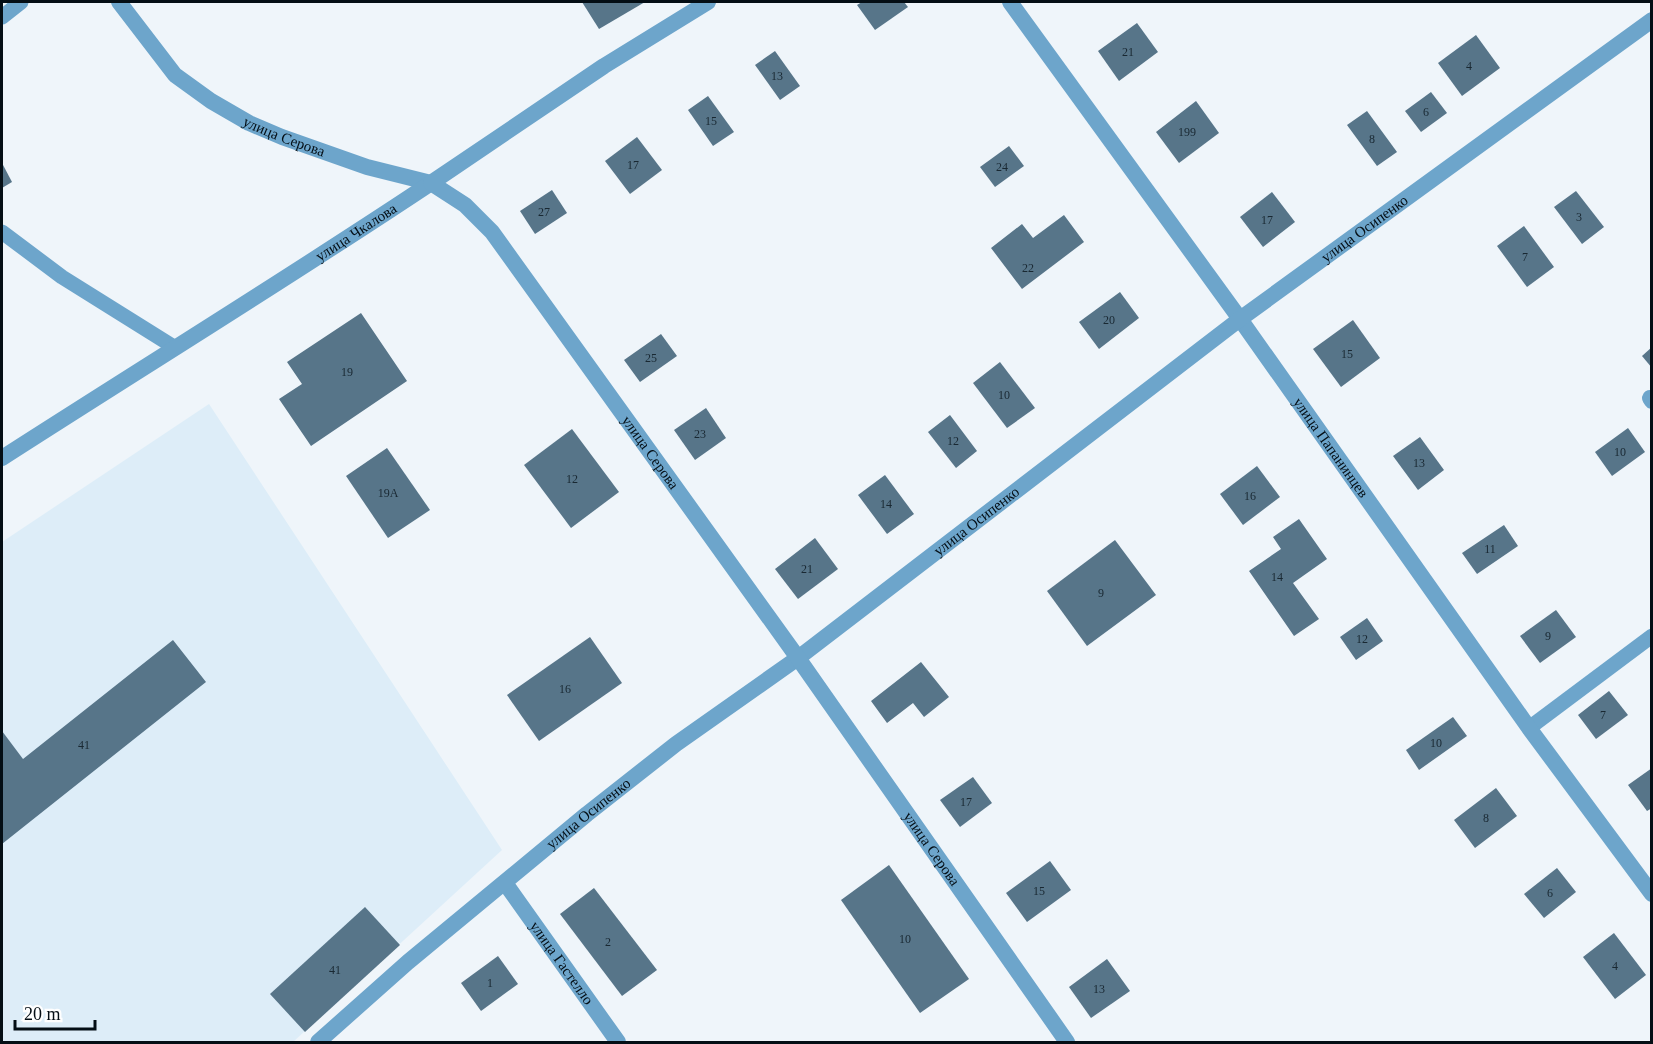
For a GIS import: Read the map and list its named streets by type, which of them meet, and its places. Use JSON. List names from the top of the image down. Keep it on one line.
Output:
{"streets":{"street":["улица Серова","улица Осипенко","улица Чкалова","улица Папанинцев","улица Гастелло"]},"crossings":[["улица Серова","улица Осипенко"],["улица Серова","улица Чкалова"],["улица Осипенко","улица Папанинцев"],["улица Осипенко","улица Гастелло"]],"house_numbers":["21","4","13","6","15","199","8","17","24","27","3","17","7","22","20","15","25","19","10","23","12","10","13","12","19А","16","14","11","21","14","9","9","12","16","7","10","41","17","8","15","6","10","2","4","41","1","13"],"scale_bar":"20 m"}
